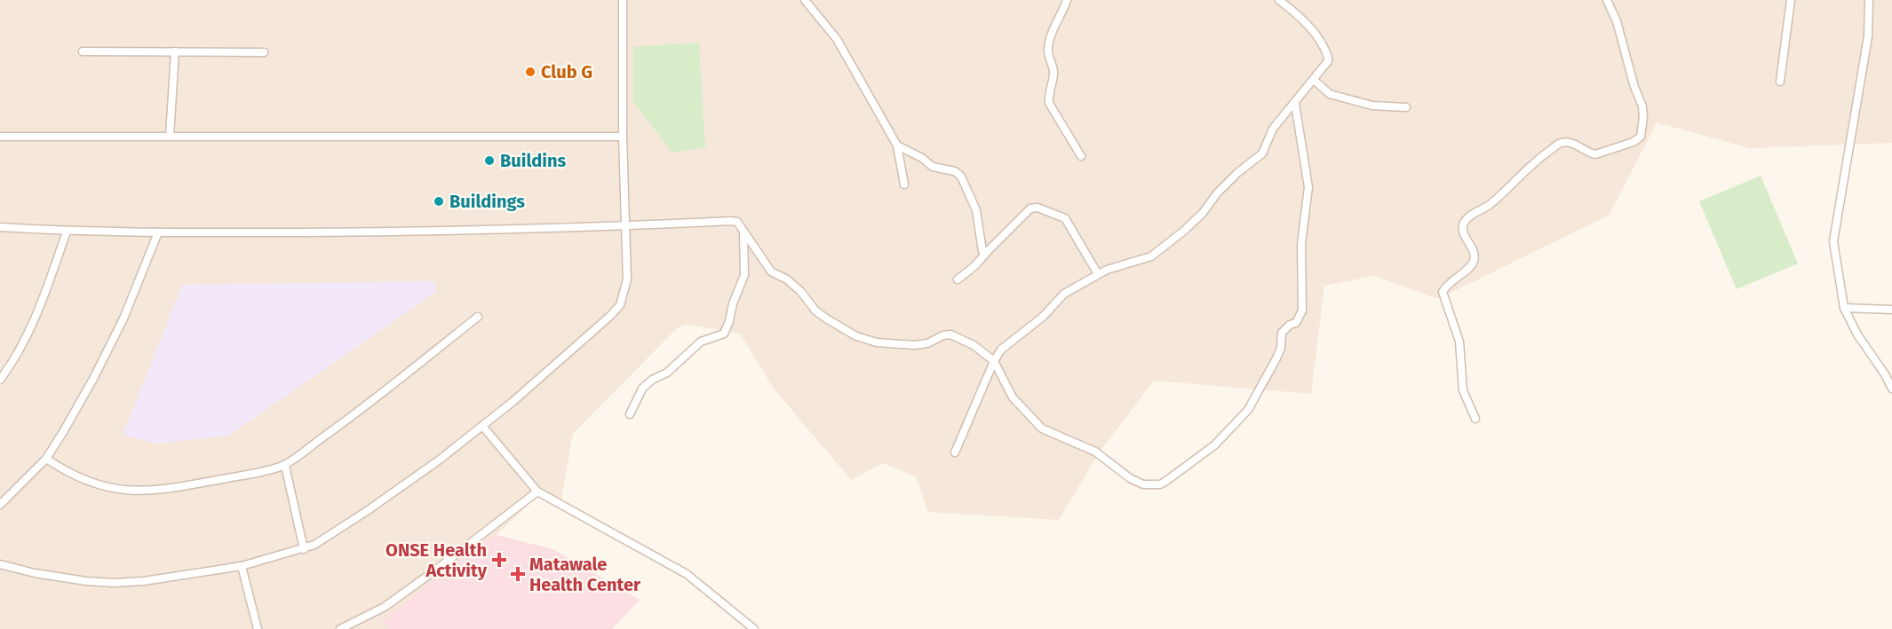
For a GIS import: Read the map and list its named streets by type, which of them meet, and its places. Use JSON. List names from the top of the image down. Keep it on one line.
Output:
{"places":{"other":["Club G","Buildins","Buildings"],"health":["ONSE Health Activity","Matawale Health Center"]}}
